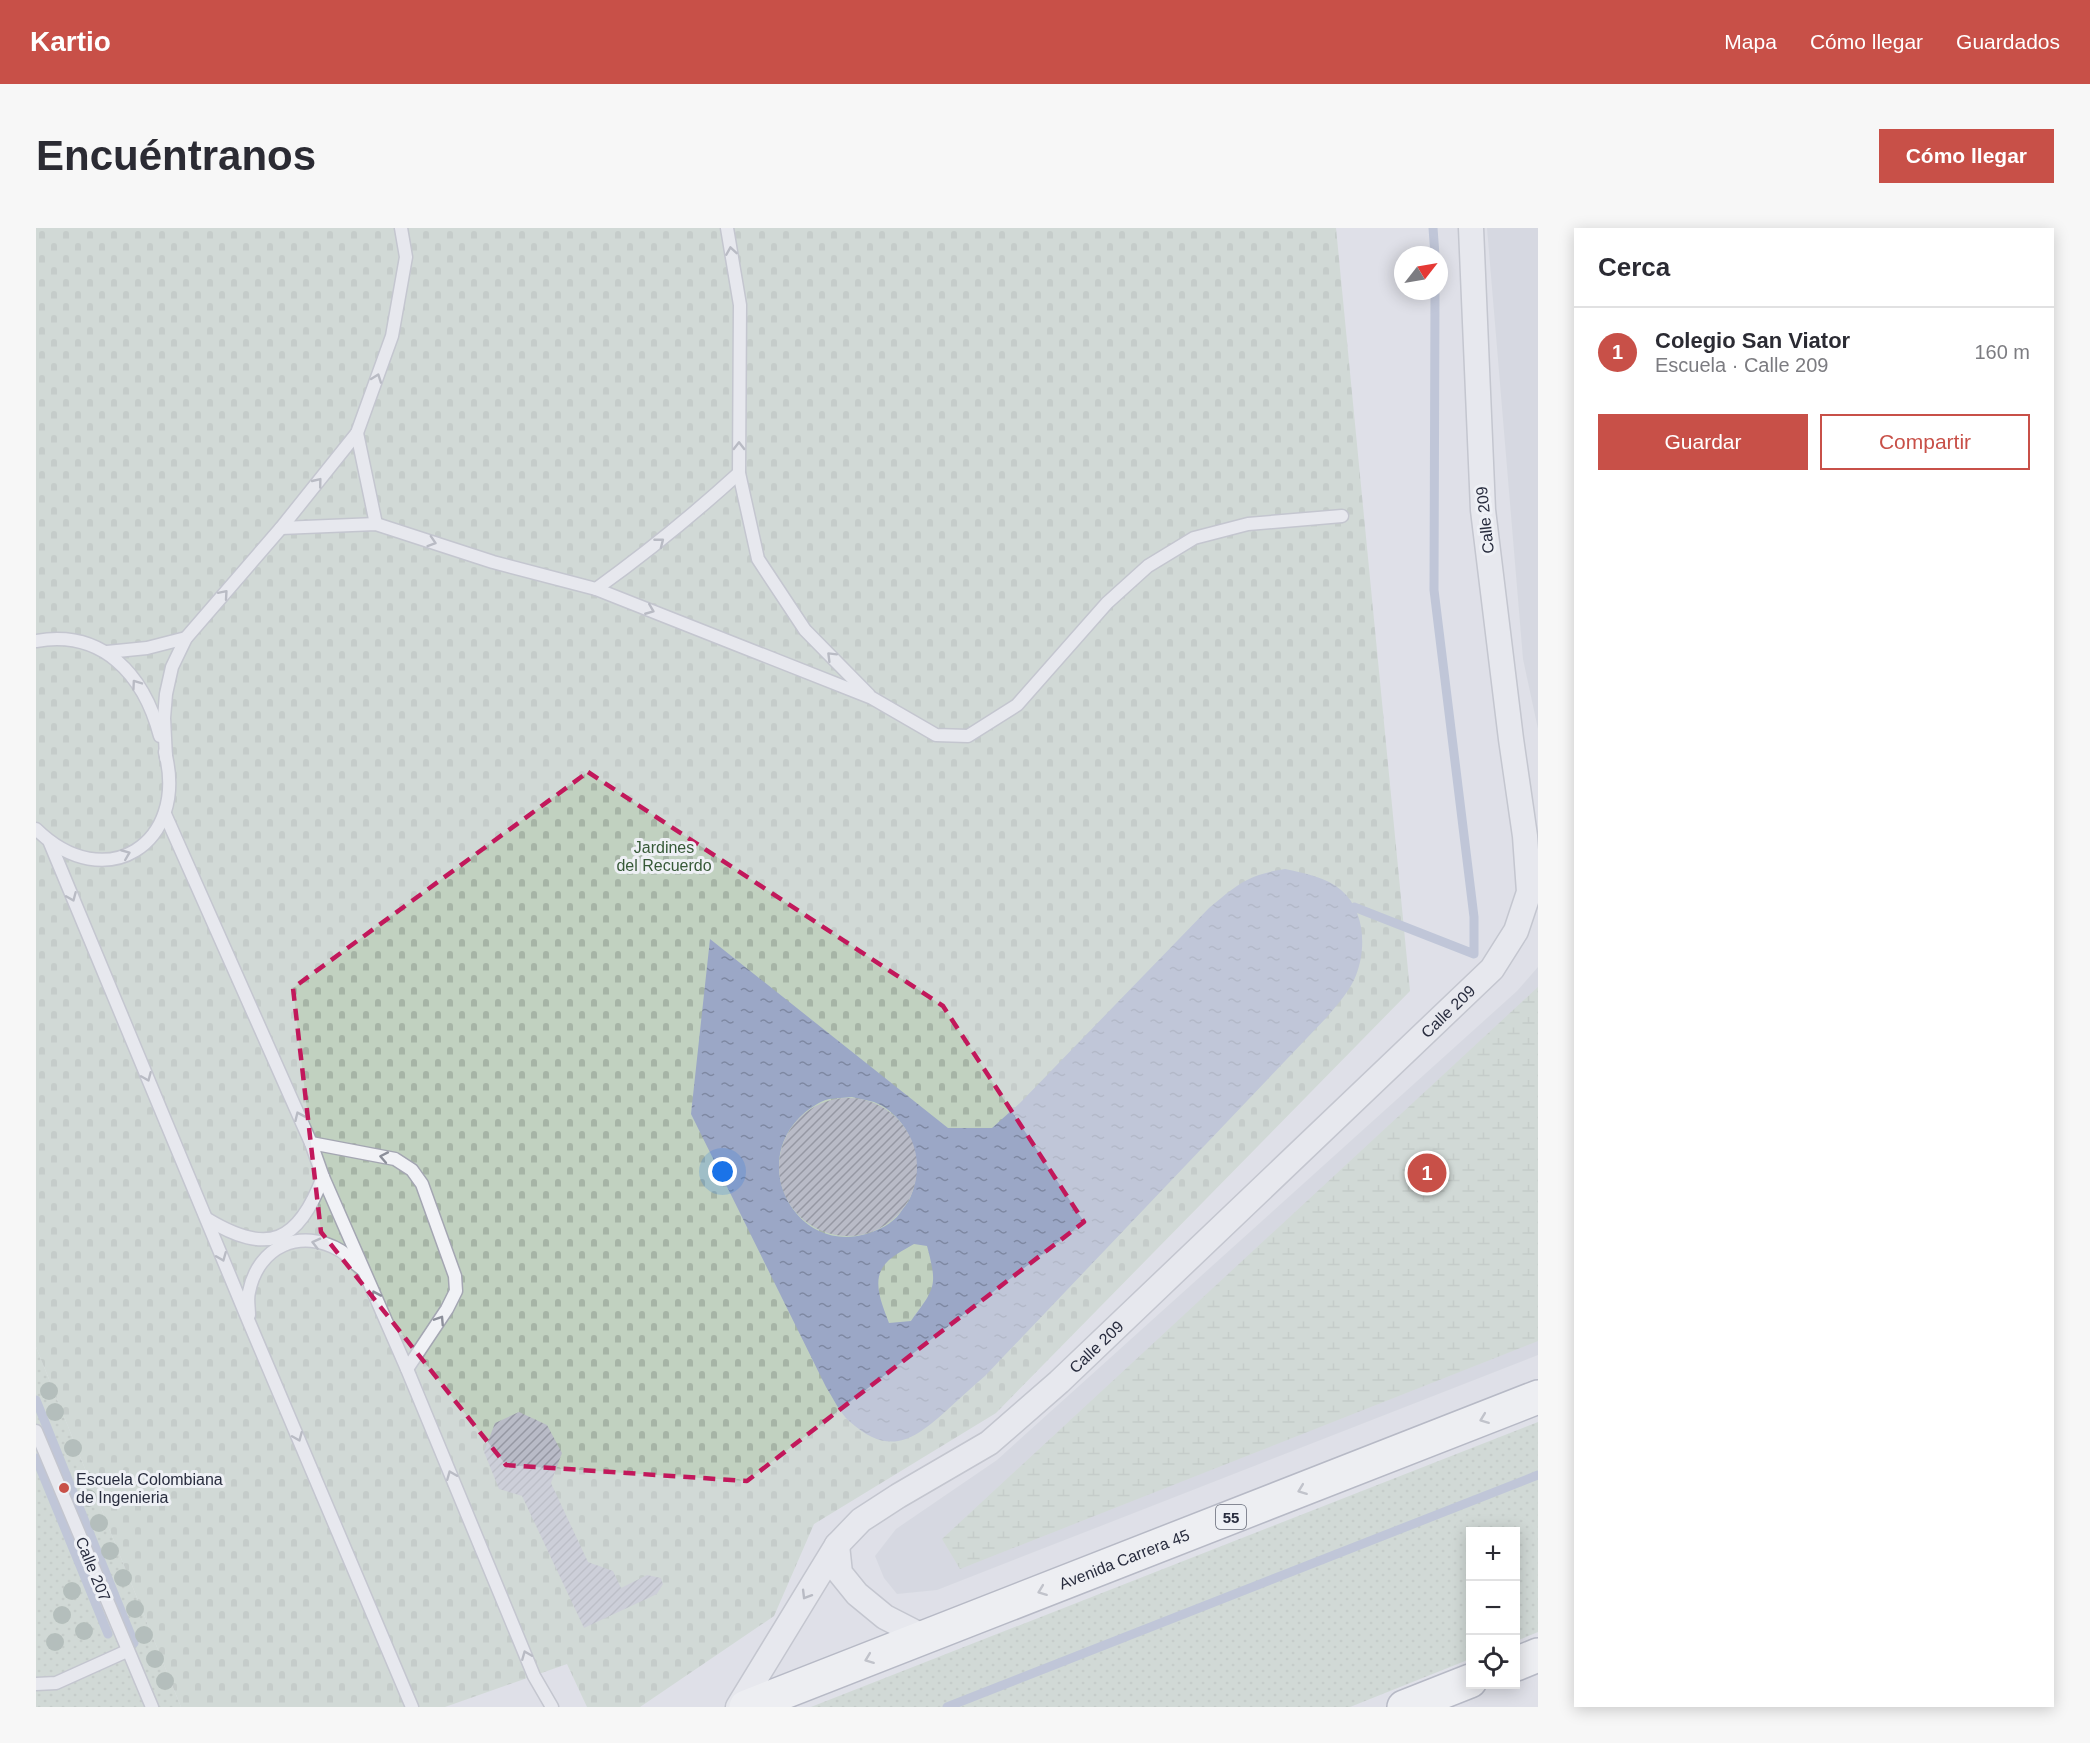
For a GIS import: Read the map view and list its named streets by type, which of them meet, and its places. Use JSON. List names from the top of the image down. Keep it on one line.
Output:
{"streets":{"highway":["55","Avenida Carrera 45"],"street":["Calle 209"],"lane":["Calle 207"]},"one_way":["Avenida Carrera 45"],"parks":["Jardines del Recuerdo"],"places":["Escuela Colombiana de Ingenieria"],"north":"top right","page":{"header":"Kartio","nav":["Mapa","Cómo llegar","Guardados"],"buttons":["Cómo llegar",["Guardar","Compartir"]],"title":"Encuéntranos","heading":"Cerca","list":[{"mark":"1","name":"Colegio San Viator","note":"Escuela · Calle 209","value":"160 m"}],"pins":"1","map_buttons":["+","−"]}}
